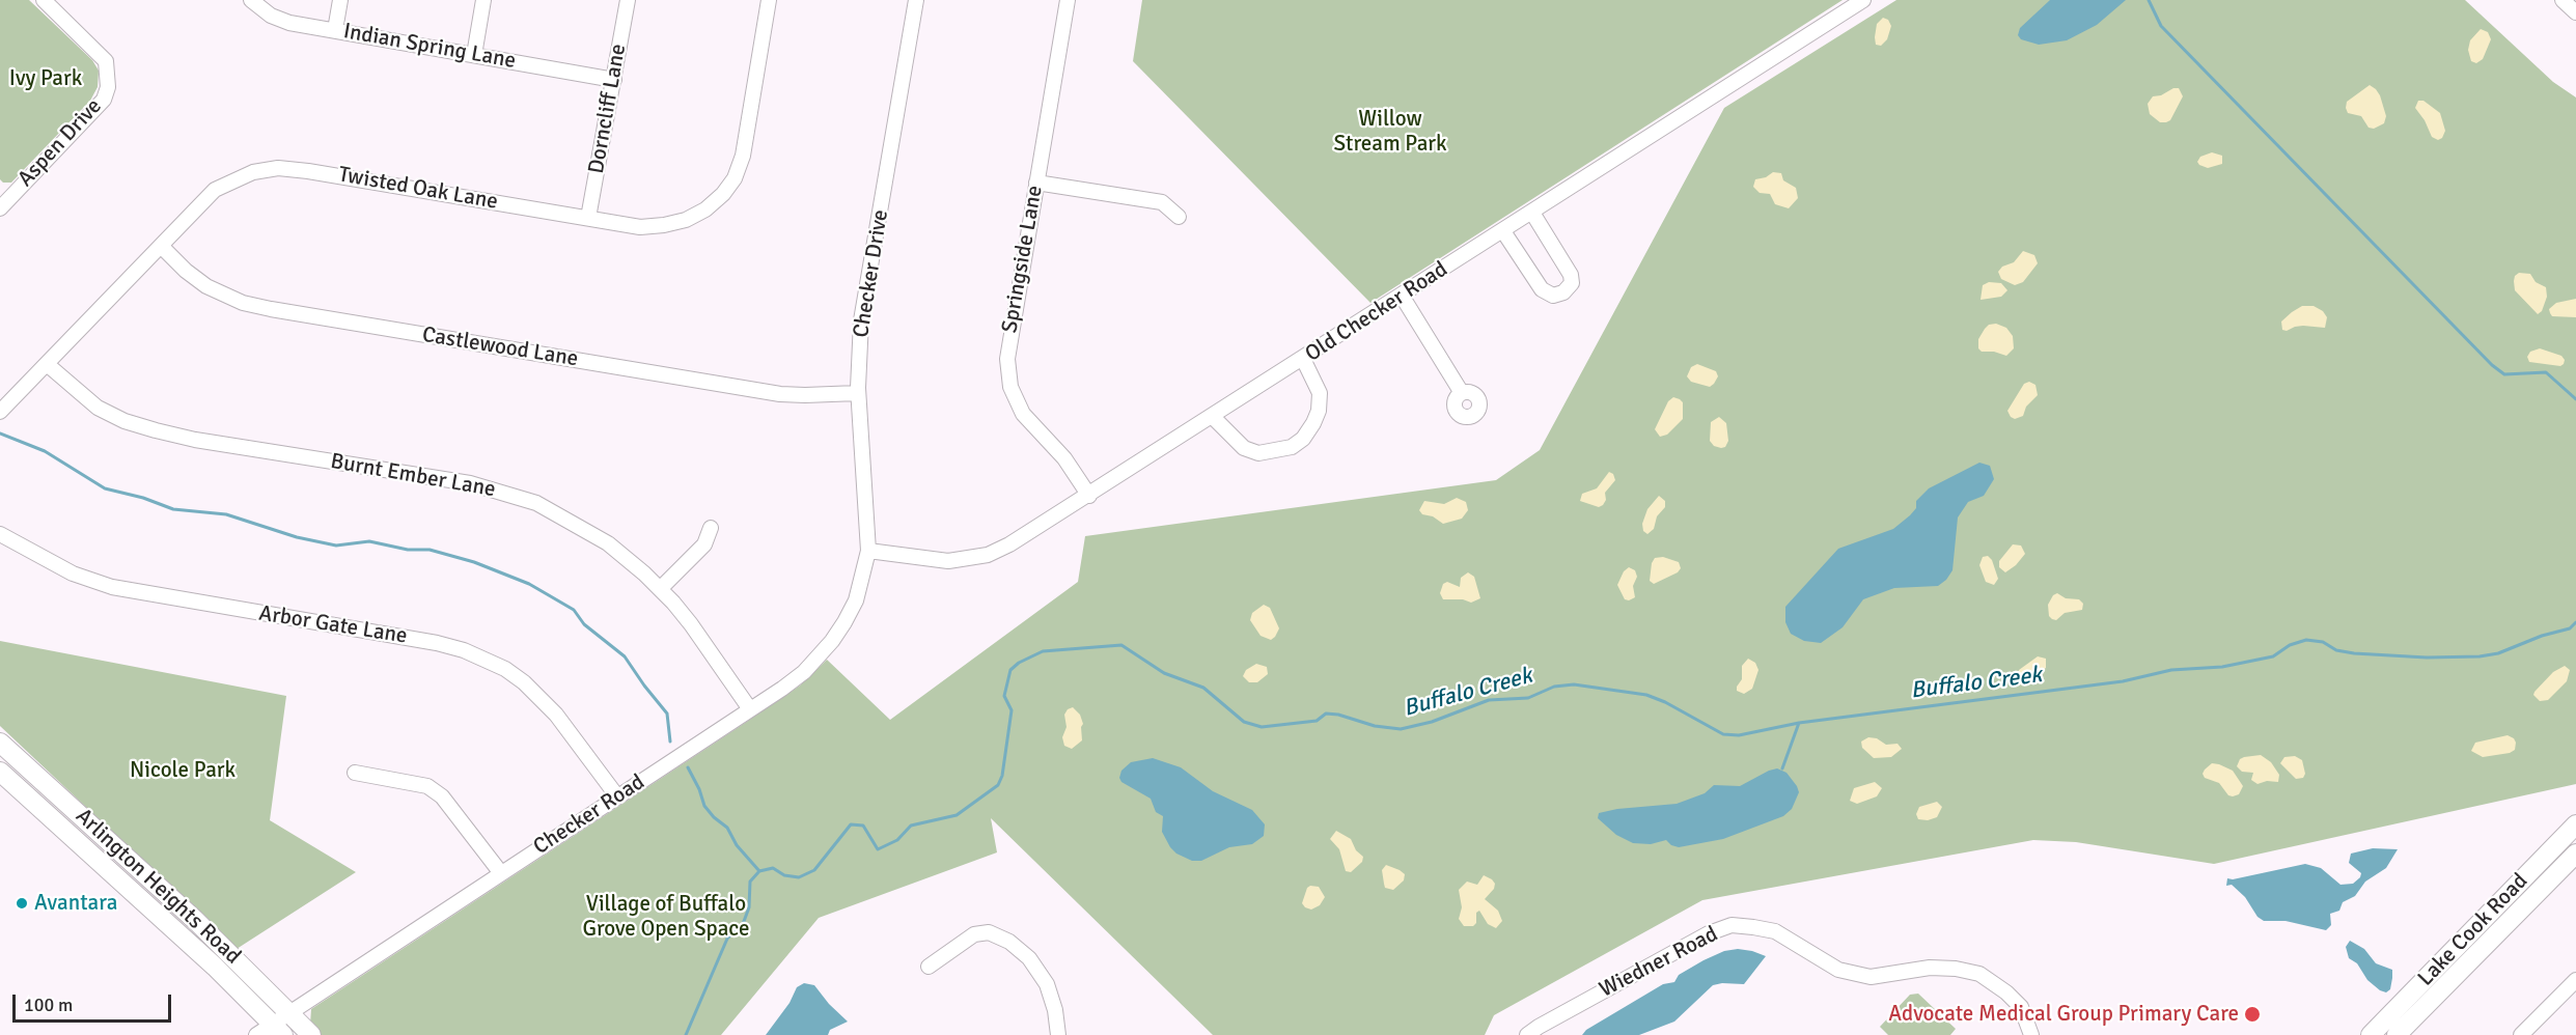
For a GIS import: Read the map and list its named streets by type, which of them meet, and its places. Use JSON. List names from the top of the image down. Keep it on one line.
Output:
{"streets":{"main road":["Arlington Heights Road","Lake Cook Road"],"street":["Indian Spring Lane","Dorncliff Lane","Aspen Drive","Twisted Oak Lane","Springside Lane","Checker Drive","Old Checker Road","Castlewood Lane","Burnt Ember Lane","Arbor Gate Lane","Checker Road","Wiedner Road"]},"crossings":[["Indian Spring Lane","Dorncliff Lane"],["Dorncliff Lane","Twisted Oak Lane"],["Twisted Oak Lane","Castlewood Lane"],["Twisted Oak Lane","Burnt Ember Lane"],["Springside Lane","Old Checker Road"],["Checker Drive","Old Checker Road"],["Checker Drive","Castlewood Lane"],["Checker Drive","Checker Road"],["Old Checker Road","Checker Road"],["Burnt Ember Lane","Checker Road"],["Arbor Gate Lane","Checker Road"],["Checker Road","Arlington Heights Road"]],"water":["Buffalo Creek"],"parks":["Ivy Park","Willow Stream Park","Nicole Park","Village of Buffalo Grove Open Space"],"places":["Avantara","Advocate Medical Group Primary Care"],"scale_bar":"100 m"}
